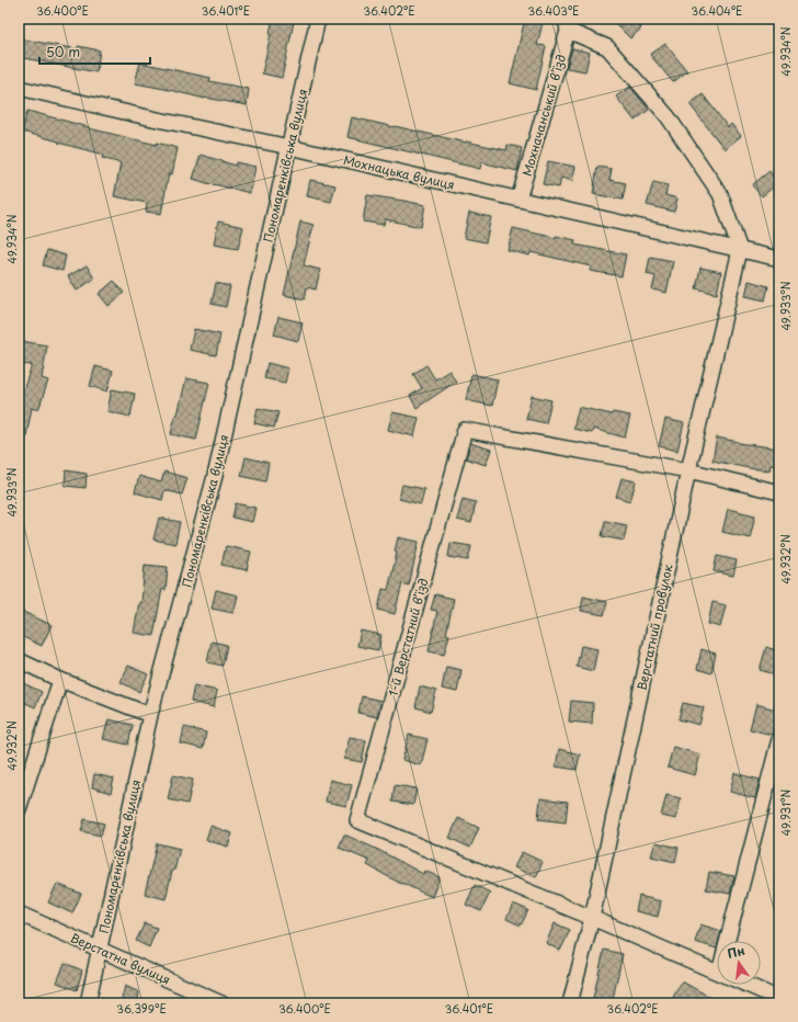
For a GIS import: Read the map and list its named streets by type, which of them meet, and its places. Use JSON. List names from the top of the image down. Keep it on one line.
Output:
{"streets":{"street":["Мохначанський в’їзд","Пономаренківська вулиця","Мохнацька вулиця","Верстатний провулок","1-й Верстатний в’їзд","Верстатна вулиця"]},"crossings":[["Мохначанський в’їзд","Мохнацька вулиця"],["Мохначанський в’їзд","Верстатний провулок"],["Пономаренківська вулиця","Мохнацька вулиця"],["Пономаренківська вулиця","Верстатна вулиця"],["Мохнацька вулиця","Верстатний провулок"],["Верстатний провулок","1-й Верстатний в’їзд"]],"scale_bar":"50 m","north":"top","coordinates":["36.400°E","36.401°E","36.402°E","36.403°E","36.404°E","49.934°N","49.933°N","49.932°N","49.931°N","36.399°E"]}
